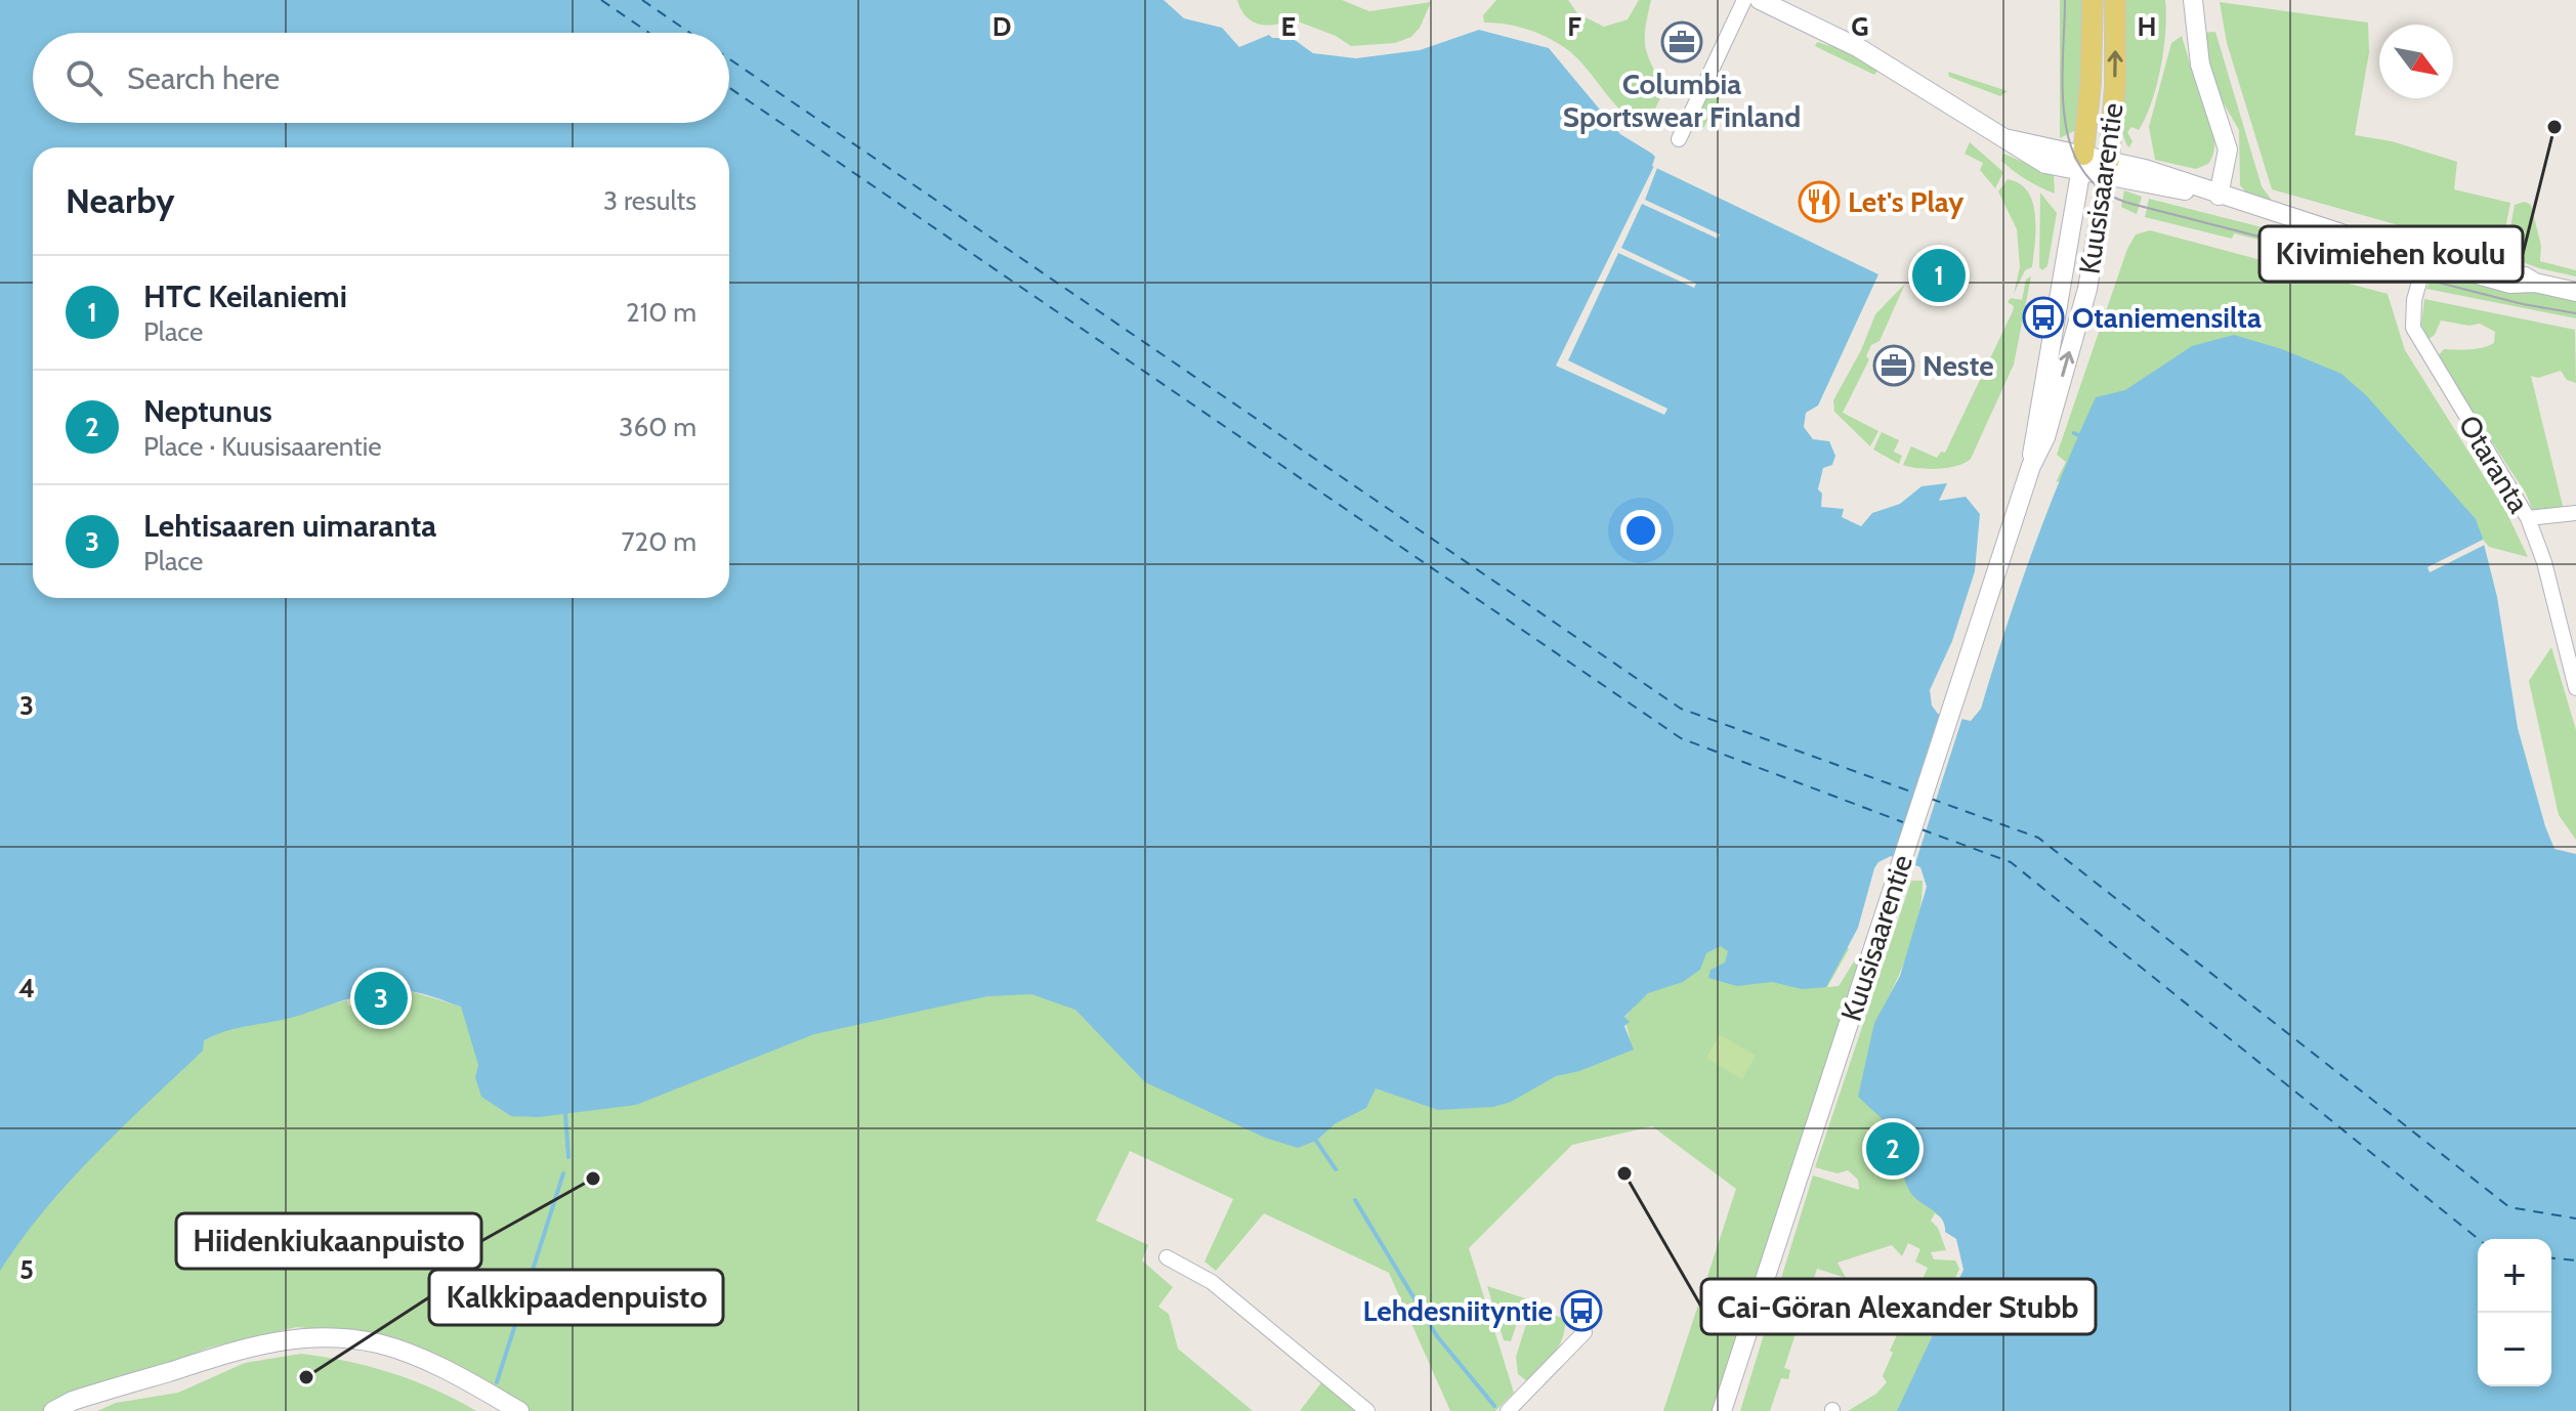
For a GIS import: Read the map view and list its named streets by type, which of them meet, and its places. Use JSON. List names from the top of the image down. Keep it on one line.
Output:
{"streets":{"main road":["Kuusisaarentie"],"street":["Otaranta"]},"places":{"office":["Columbia Sportswear Finland","Neste"],"other":["Kivimiehen koulu","Cai-Göran Alexander Stubb","Hiidenkiukaanpuisto","Kalkkipaadenpuisto"],"restaurant":["Let's Play"],"bus stop":["Otaniemensilta","Lehdesniityntie"]},"north":"bottom right","page":{"search":"Search here","heading":["Nearby","3 results"],"pins":["1","3","2"],"list":[{"mark":"1","name":"HTC Keilaniemi","note":"Place","value":"210 m"},{"mark":"2","name":"Neptunus","note":"Place · Kuusisaarentie","value":"360 m"},{"mark":"3","name":"Lehtisaaren uimaranta","note":"Place","value":"720 m"}],"map_buttons":["+","−"]},"grid":{"columns":["D","E","F","G","H"],"rows":["3","4","5"]}}
